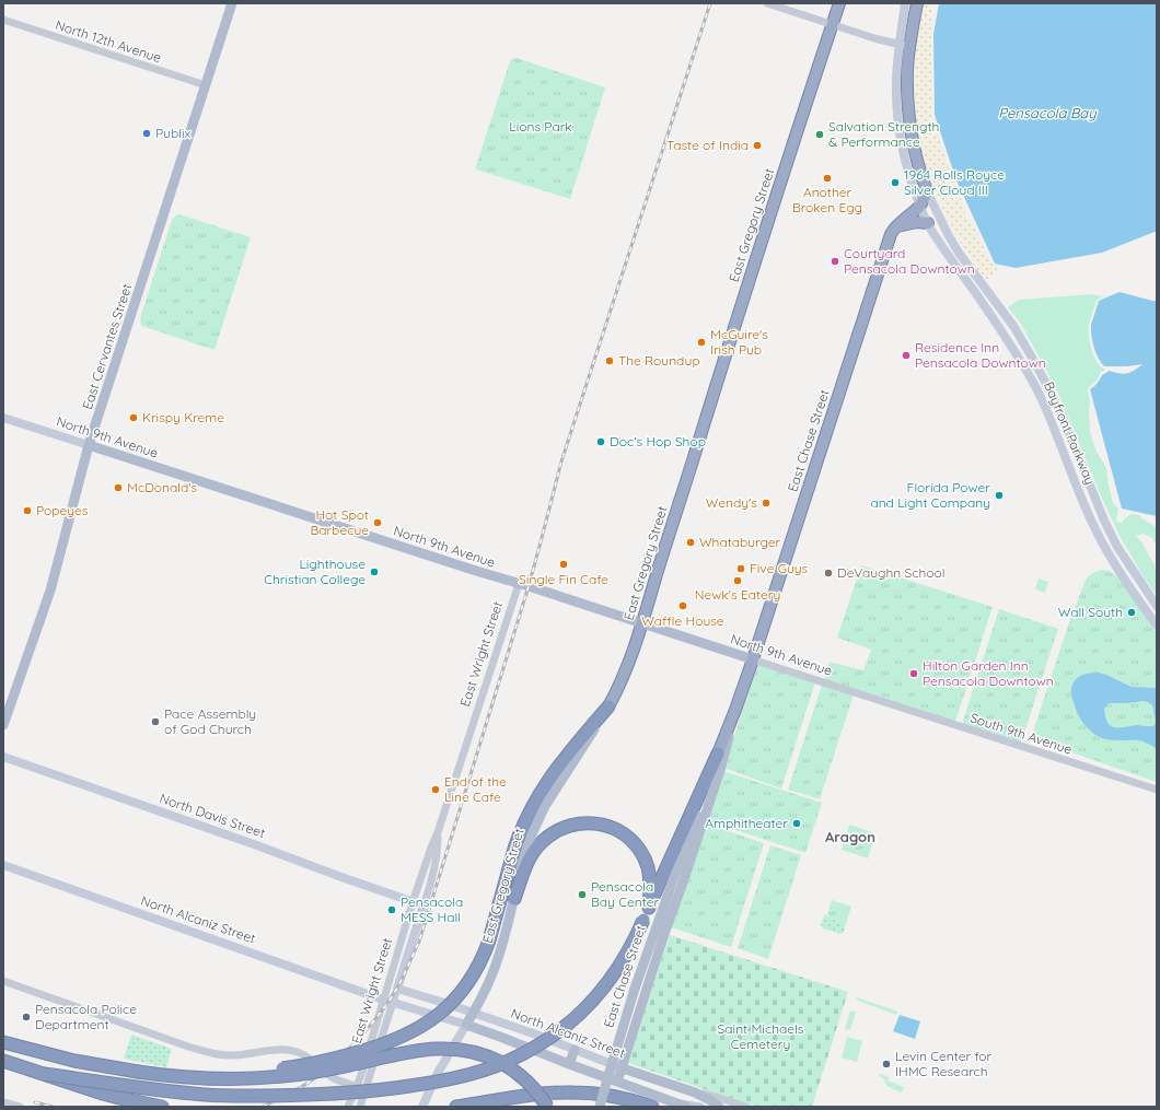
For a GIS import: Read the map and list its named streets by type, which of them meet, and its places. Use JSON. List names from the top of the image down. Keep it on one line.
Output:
{"streets":{"highway":["East Gregory Street","Bayfront Parkway","East Chase Street"],"main road":["East Cervantes Street","North 9th Avenue","East Wright Street","North Davis Street","North Alcaniz Street"],"street":["North 12th Avenue","South 9th Avenue"]},"crossings":[["North 12th Avenue","East Cervantes Street"],["East Gregory Street","North 9th Avenue"],["East Gregory Street","North Alcaniz Street"],["East Cervantes Street","North 9th Avenue"],["Bayfront Parkway","East Chase Street"],["North 9th Avenue","East Chase Street"],["North 9th Avenue","East Wright Street"],["North 9th Avenue","South 9th Avenue"],["East Chase Street","North Alcaniz Street"],["East Wright Street","North Davis Street"],["East Wright Street","North Alcaniz Street"]],"districts":["Aragon"],"water":["Pensacola Bay"],"parks":["Lions Park","Saint Michaels Cemetery"],"places":["Publix","Salvation Strength & Performance","Taste of India","Another Broken Egg","1964 Rolls Royce Silver Cloud III","Courtyard Pensacola Downtown","McGuire's Irish Pub","Residence Inn Pensacola Downtown","The Roundup","Krispy Kreme","Doc's Hop Shop","McDonald's","Florida Power and Light Company","Wendy's","Popeyes","Hot Spot Barbecue","Whataburger","Single Fin Cafe","Five Guys","Lighthouse Christian College","DeVaughn School","Newk's Eatery","Waffle House","Wall South","Hilton Garden Inn Pensacola Downtown","Pace Assembly of God Church","End of the Line Cafe","Amphitheater","Pensacola Bay Center","Pensacola MESS Hall","Pensacola Police Department","Levin Center for IHMC Research"]}
